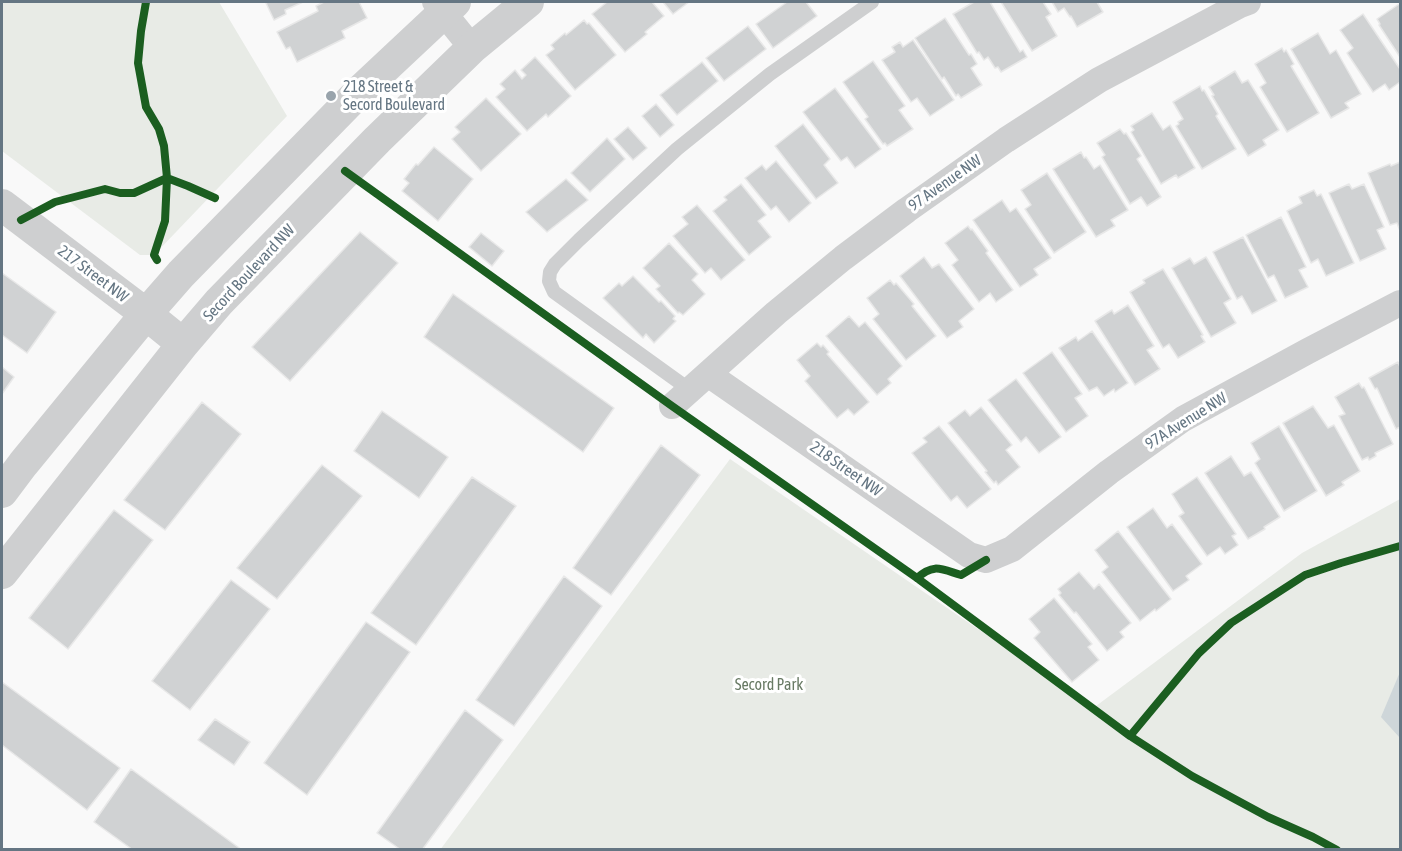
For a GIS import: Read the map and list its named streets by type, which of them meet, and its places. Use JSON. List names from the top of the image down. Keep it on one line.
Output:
{"streets":{"street":["97 Avenue NW","Secord Boulevard NW","217 Street NW","97A Avenue NW","218 Street NW"]},"crossings":[["97 Avenue NW","218 Street NW"],["Secord Boulevard NW","217 Street NW"],["97A Avenue NW","218 Street NW"]],"parks":["Secord Park"],"places":["218 Street & Secord Boulevard"]}
